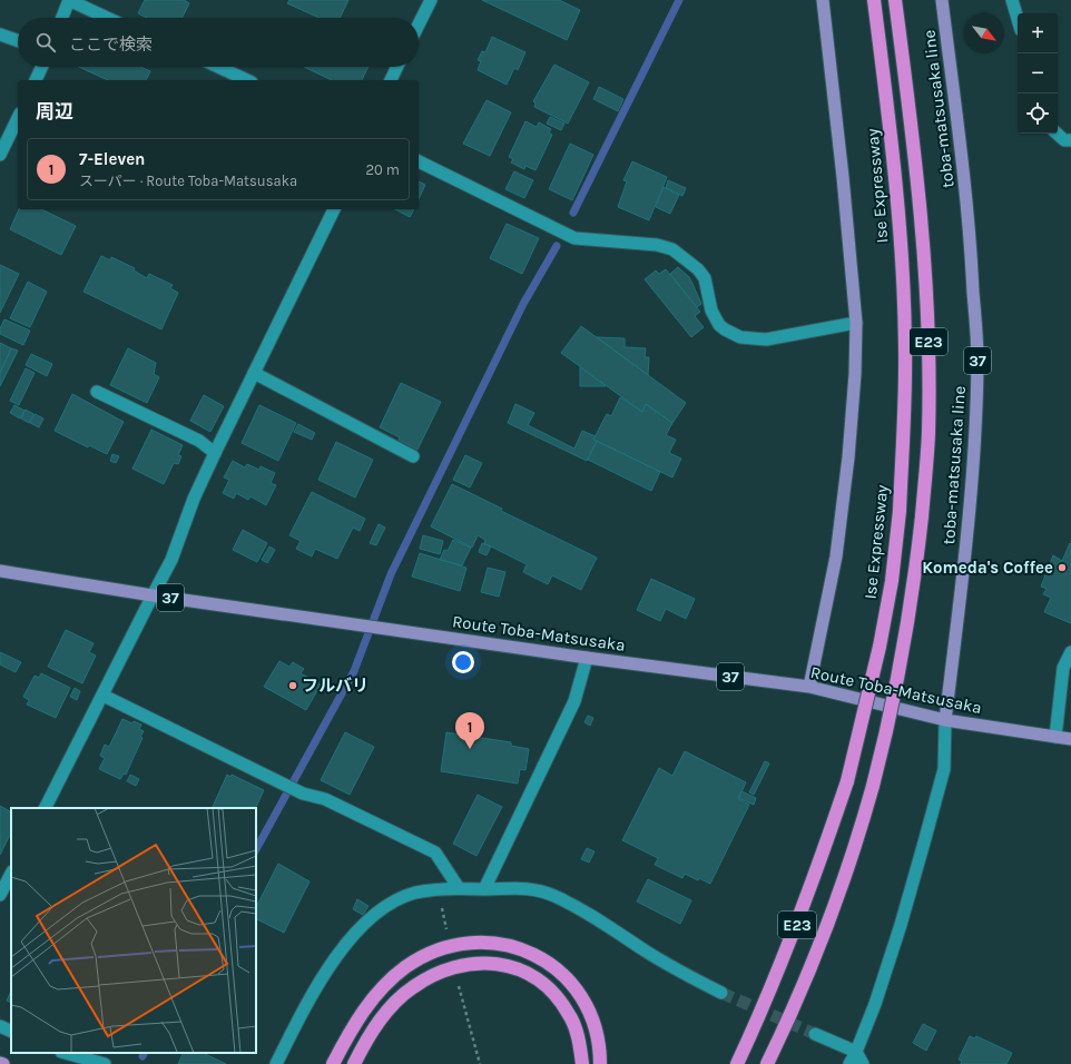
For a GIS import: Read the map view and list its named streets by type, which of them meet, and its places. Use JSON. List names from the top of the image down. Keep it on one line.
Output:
{"streets":{"highway":["Ise Expressway","E23"],"main road":["toba-matsusaka line","37","Route Toba-Matsusaka"]},"crossings":[["toba-matsusaka line","Route Toba-Matsusaka"]],"places":["Komeda's Coffee","フルバリ"],"north":"bottom right","page":{"map_buttons":["+","−"],"search":"ここで検索","heading":"周辺","list":[{"mark":"1","name":"7-Eleven","note":"スーパー · Route Toba-Matsusaka","value":"20 m"}],"pins":"1"}}
